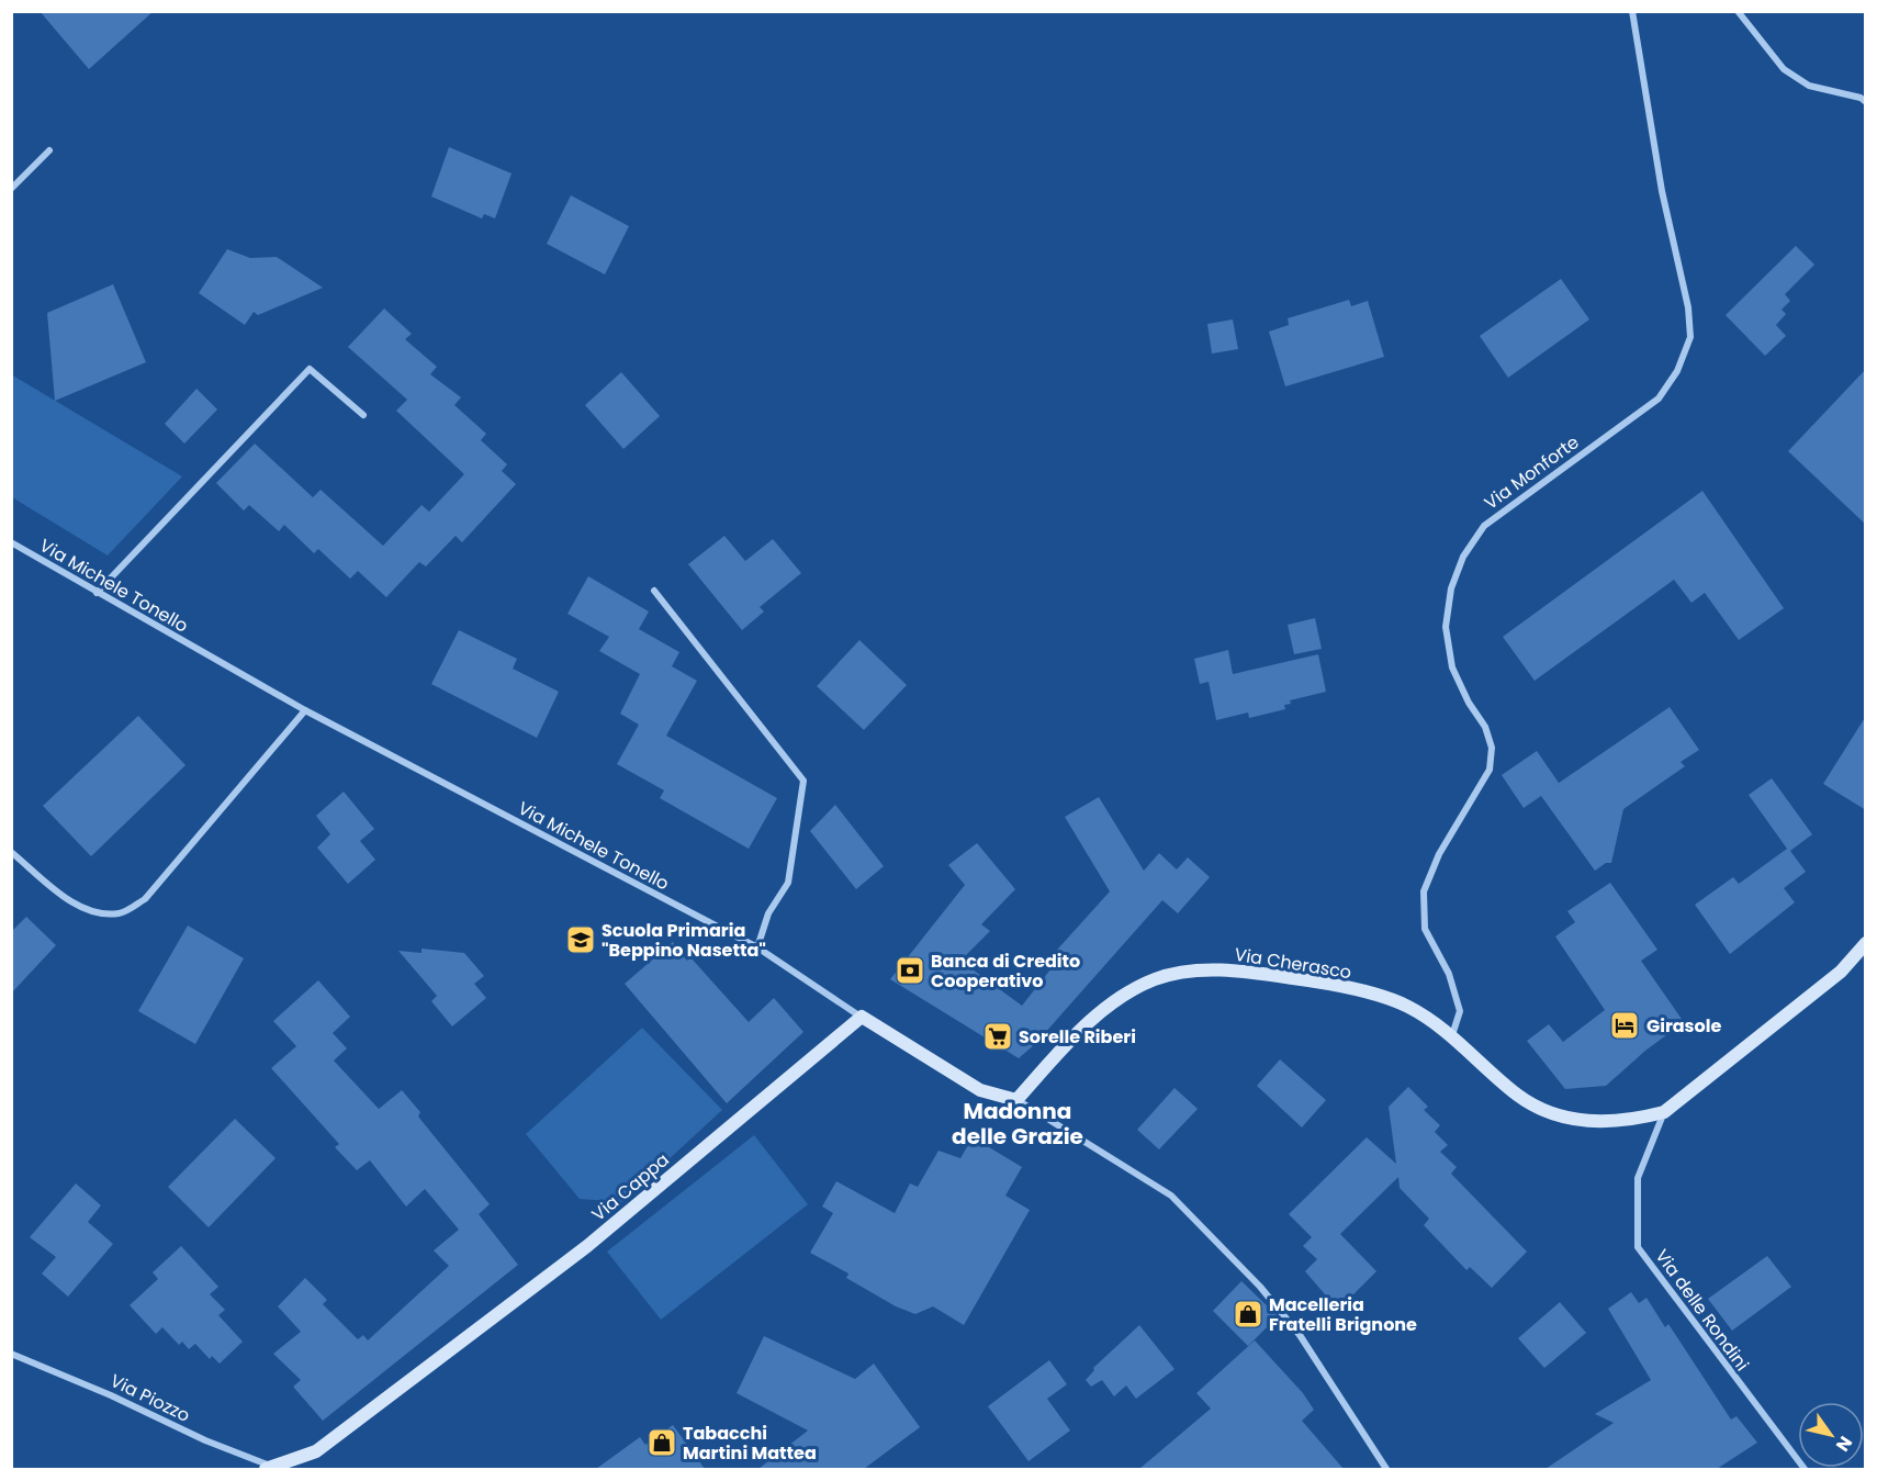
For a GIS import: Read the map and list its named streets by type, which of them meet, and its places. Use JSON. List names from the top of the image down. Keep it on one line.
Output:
{"streets":{"street":["Via Monforte","Via Michele Tonello","Via Cherasco","Via Cappa","Via delle Rondini","Via Piozzo"]},"crossings":[["Via Monforte","Via Cherasco"],["Via Michele Tonello","Via Cappa"],["Via Cherasco","Via delle Rondini"],["Via Cappa","Via Piozzo"]],"districts":["Madonna delle Grazie"],"places":{"school or university":["Scuola Primaria \"Beppino Nasetta\""],"bank":["Banca di Credito Cooperativo"],"hotel":["Girasole"],"supermarket":["Sorelle Riberi"],"shop":["Macelleria Fratelli Brignone","Tabacchi Martini Mattea"]},"north":"bottom right"}
